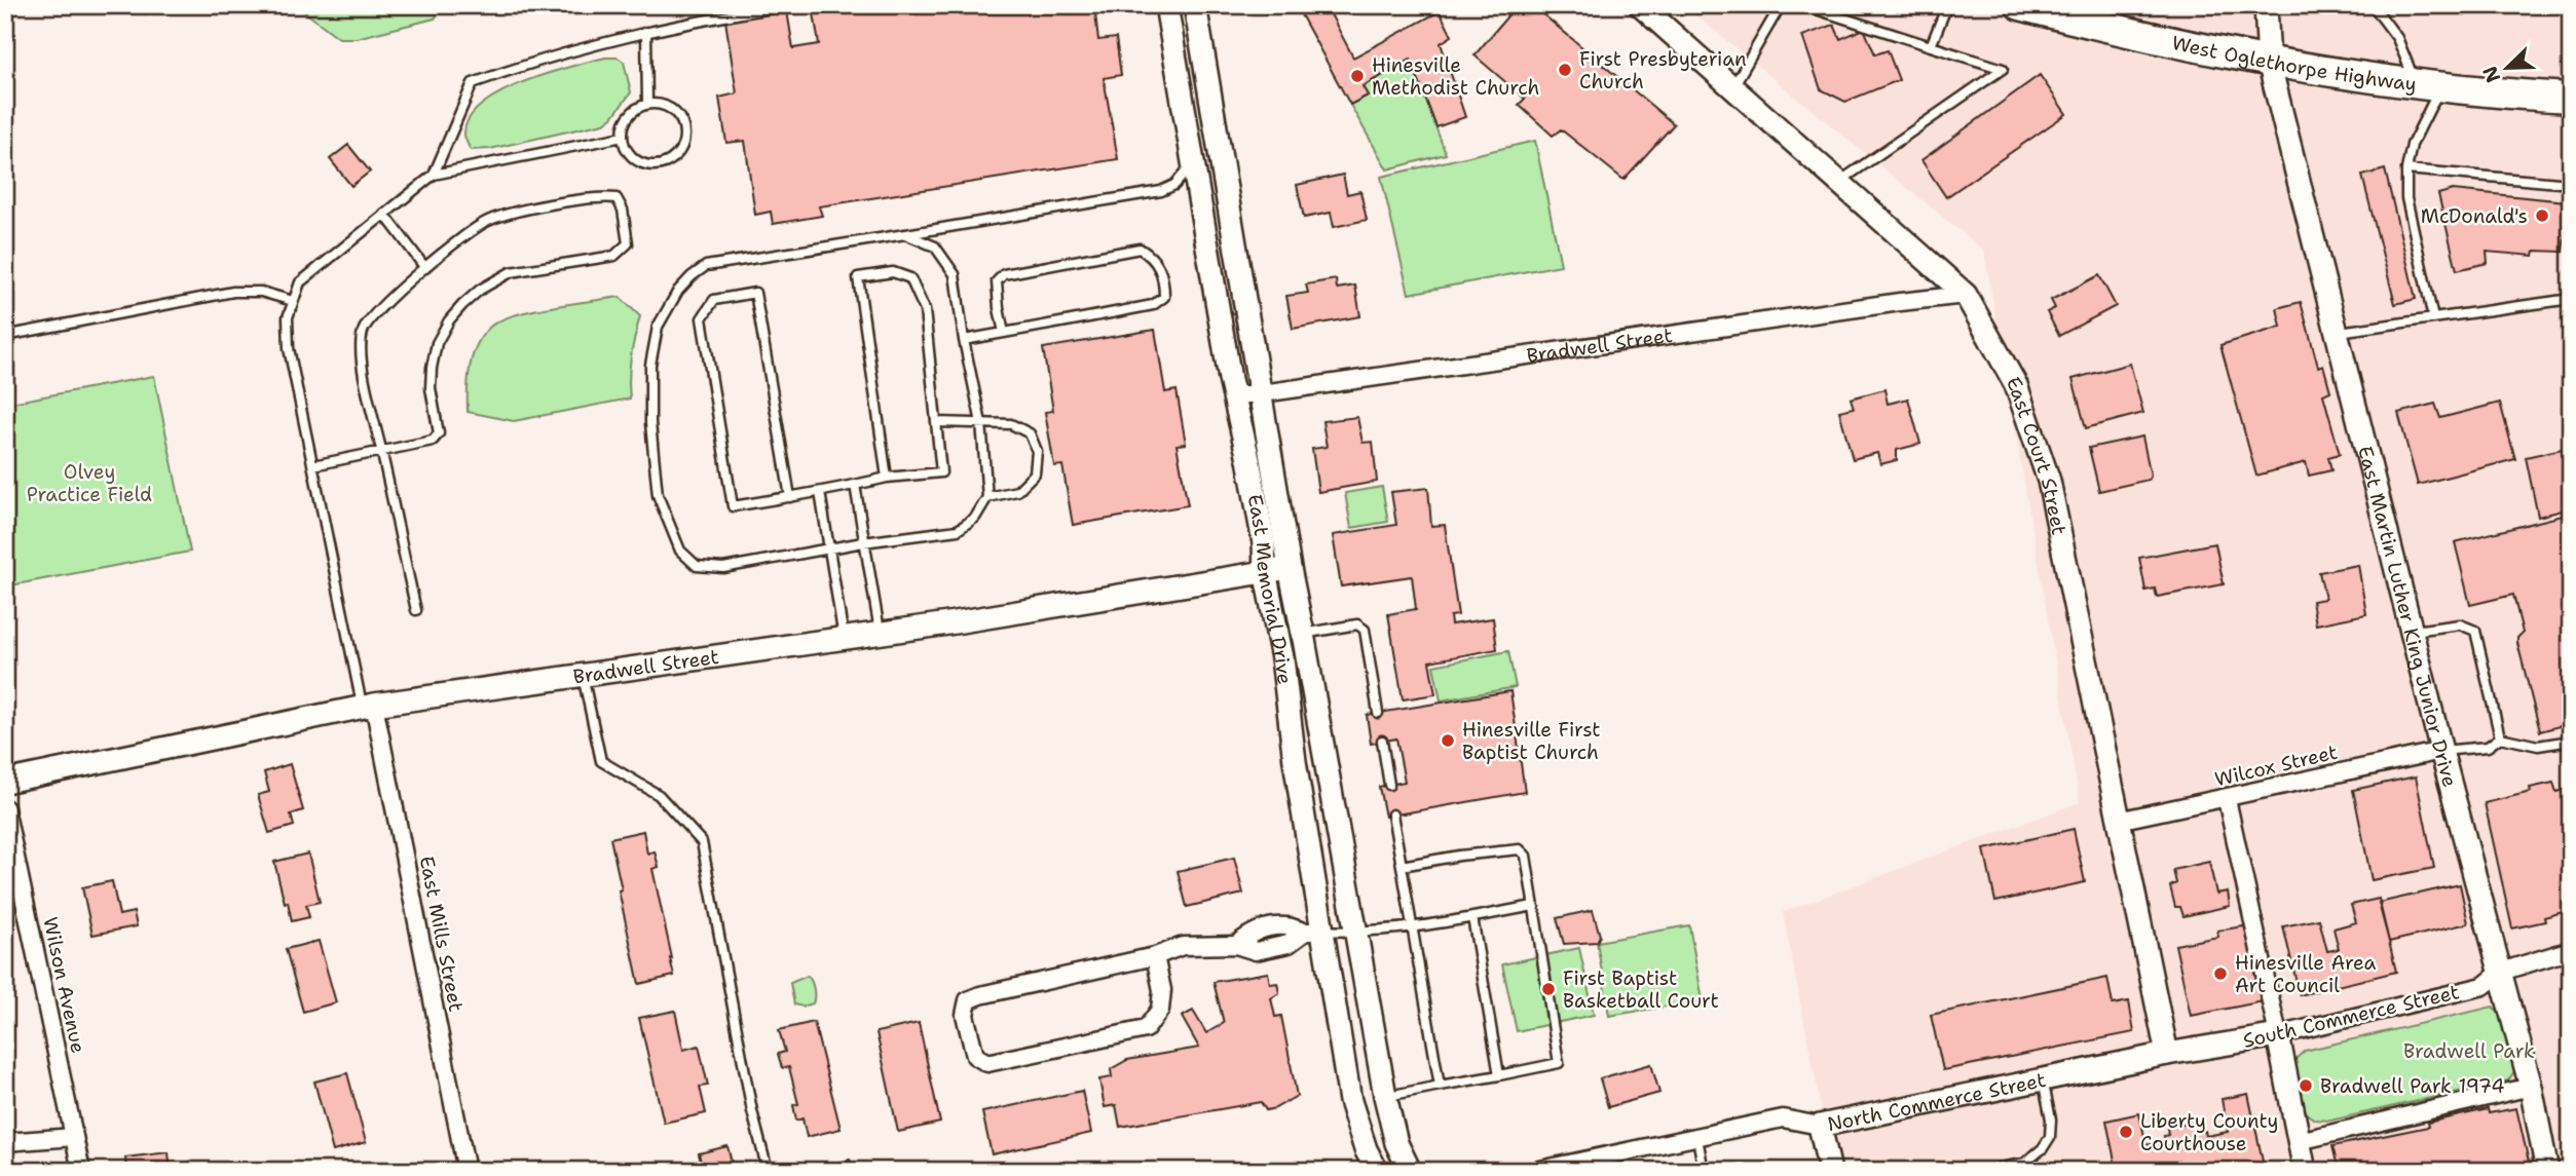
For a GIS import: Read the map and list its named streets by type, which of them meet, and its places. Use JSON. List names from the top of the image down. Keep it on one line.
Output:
{"streets":{"highway":["West Oglethorpe Highway"],"street":["Bradwell Street","East Court Street","East Memorial Drive","East Martin Luther King Junior Drive","Wilcox Street","East Mills Street","Wilson Avenue","South Commerce Street","North Commerce Street"]},"crossings":[["West Oglethorpe Highway","East Martin Luther King Junior Drive"],["Bradwell Street","East Court Street"],["Bradwell Street","East Memorial Drive"],["Bradwell Street","East Mills Street"],["East Court Street","Wilcox Street"],["East Court Street","South Commerce Street"],["East Court Street","North Commerce Street"],["East Martin Luther King Junior Drive","Wilcox Street"],["East Martin Luther King Junior Drive","South Commerce Street"],["South Commerce Street","North Commerce Street"]],"parks":["Olvey Practice Field","Bradwell Park"],"places":["First Presbyterian Church","Hinesville Methodist Church","McDonald's","Hinesville First Baptist Church","Hinesville Area Art Council","First Baptist Basketball Court","Bradwell Park 1974","Liberty County Courthouse"],"north":"bottom left"}
